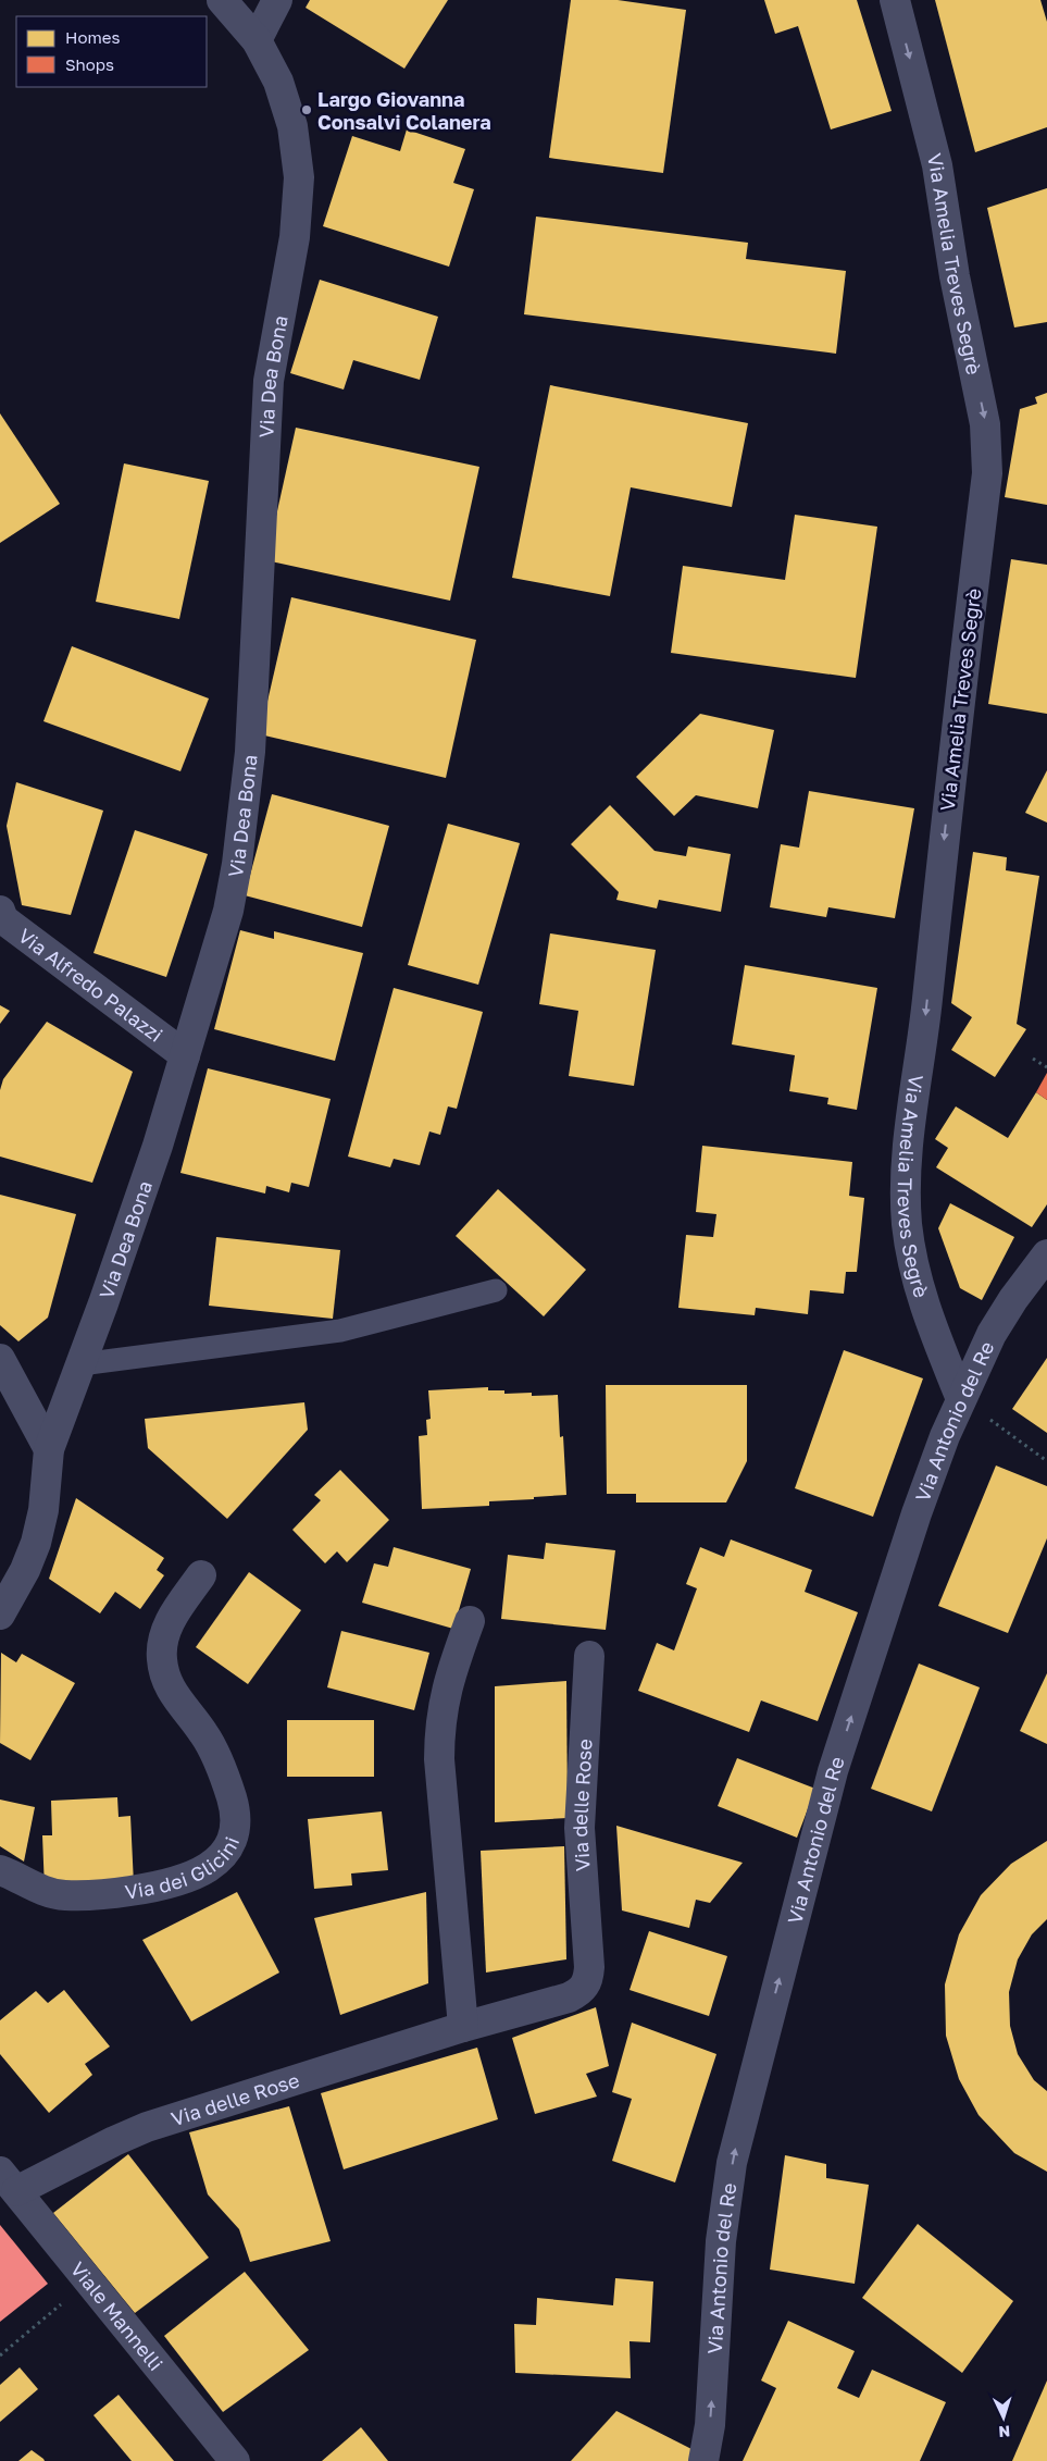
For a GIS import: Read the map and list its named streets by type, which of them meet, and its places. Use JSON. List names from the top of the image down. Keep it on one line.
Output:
{"streets":{"street":["Via Amelia Treves Segrè","Via Dea Bona","Via Alfredo Palazzi","Via Antonio del Re","Via delle Rose","Via dei Glicini","Viale Mannelli"]},"crossings":[["Via Amelia Treves Segrè","Via Antonio del Re"],["Via Dea Bona","Via Alfredo Palazzi"],["Via delle Rose","Viale Mannelli"]],"one_way":["Via Amelia Treves Segrè","Via Antonio del Re"],"places":["Largo Giovanna Consalvi Colanera"],"legend":["Homes","Shops"],"north":"bottom"}
